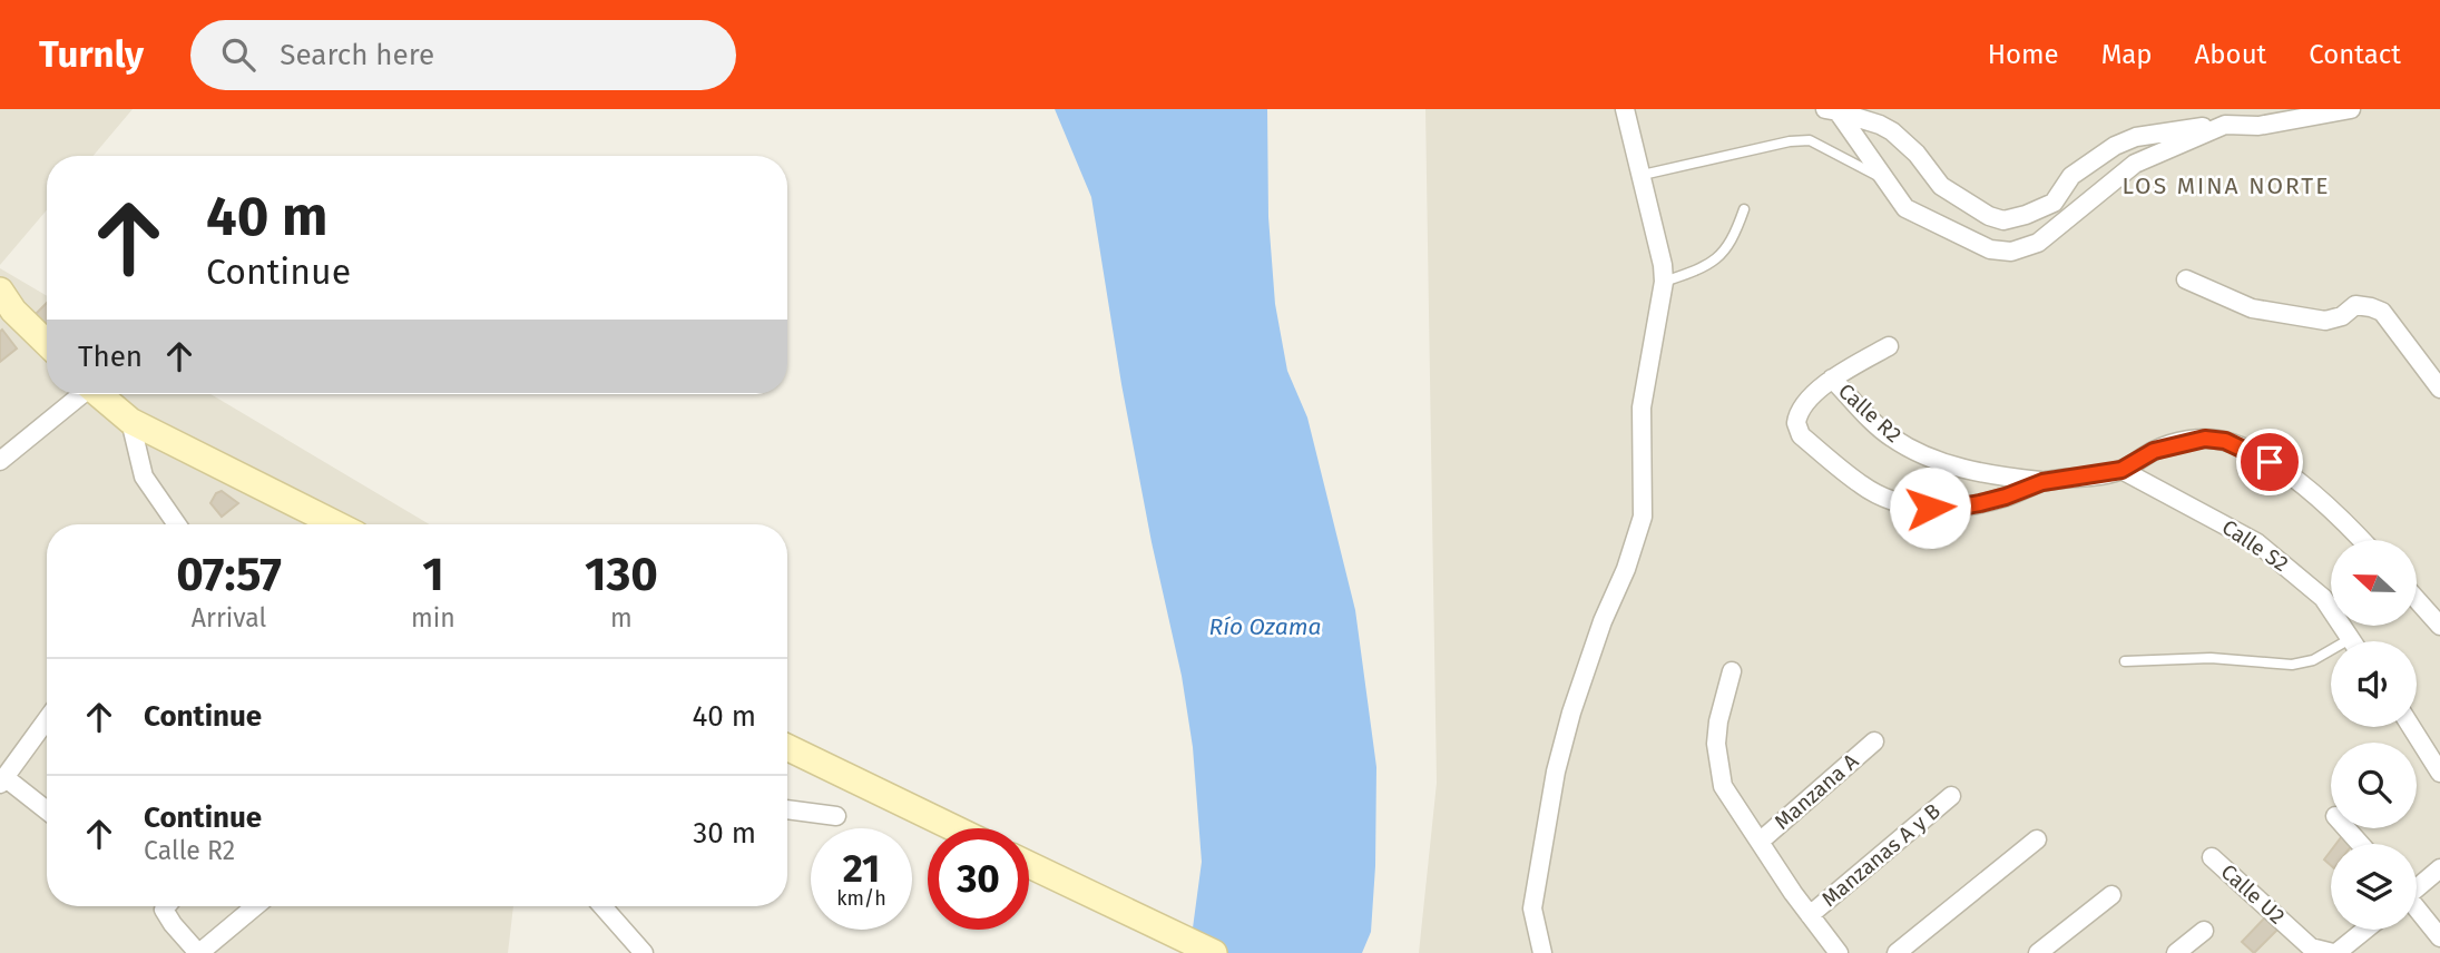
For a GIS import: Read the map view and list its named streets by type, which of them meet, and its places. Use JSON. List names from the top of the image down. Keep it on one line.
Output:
{"streets":{"street":["Calle R2","Calle S2","Manzana A","Manzanas A y B","Calle U2"]},"districts":["LOS MINA NORTE"],"water":["Río Ozama"],"north":"left","page":{"header":"Turnly","search":"Search here","nav":["Home","Map","About","Contact"],"turn":["40 m","Continue"],"then":"Then","eta":["07:57","Arrival","1","min","130","m"],"list":[{"name":"Continue","value":"40 m"},{"name":"Continue","note":"Calle R2","value":"30 m"}],"speed":"21 km/h","limit":"30"}}
